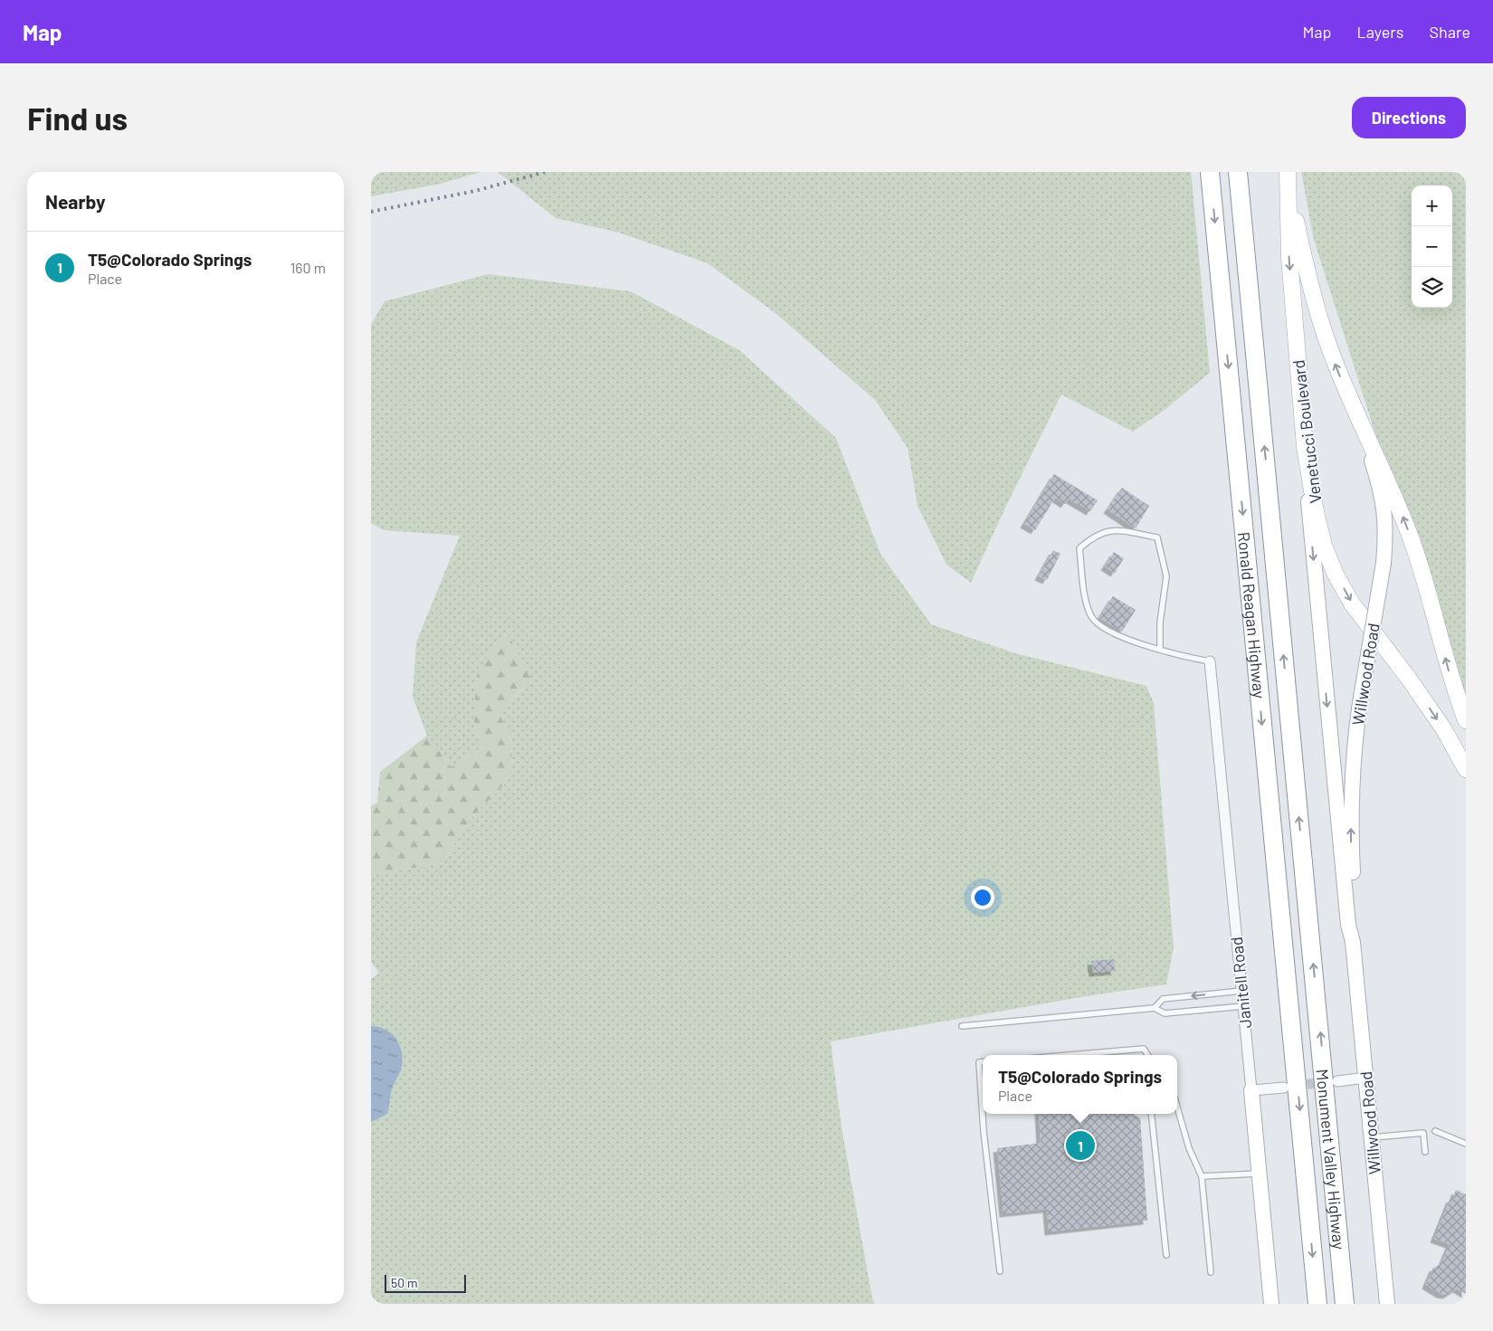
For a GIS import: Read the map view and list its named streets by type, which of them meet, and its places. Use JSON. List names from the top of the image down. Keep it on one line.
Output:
{"streets":{"highway":["Ronald Reagan Highway","Monument Valley Highway"],"main road":["Venetucci Boulevard"],"street":["Willwood Road","Janitell Road"]},"crossings":[["Venetucci Boulevard","Willwood Road"],["Ronald Reagan Highway","Monument Valley Highway"]],"scale_bar":"50 m","page":{"header":"Map","nav":["Map","Layers","Share"],"buttons":"Directions","title":"Find us","heading":"Nearby","map_buttons":["+","−"],"list":[{"mark":"1","name":"T5@Colorado Springs","note":"Place","value":"160 m"}],"popup":["T5@Colorado Springs","Place"],"pins":"1","scale":"50 m"}}
